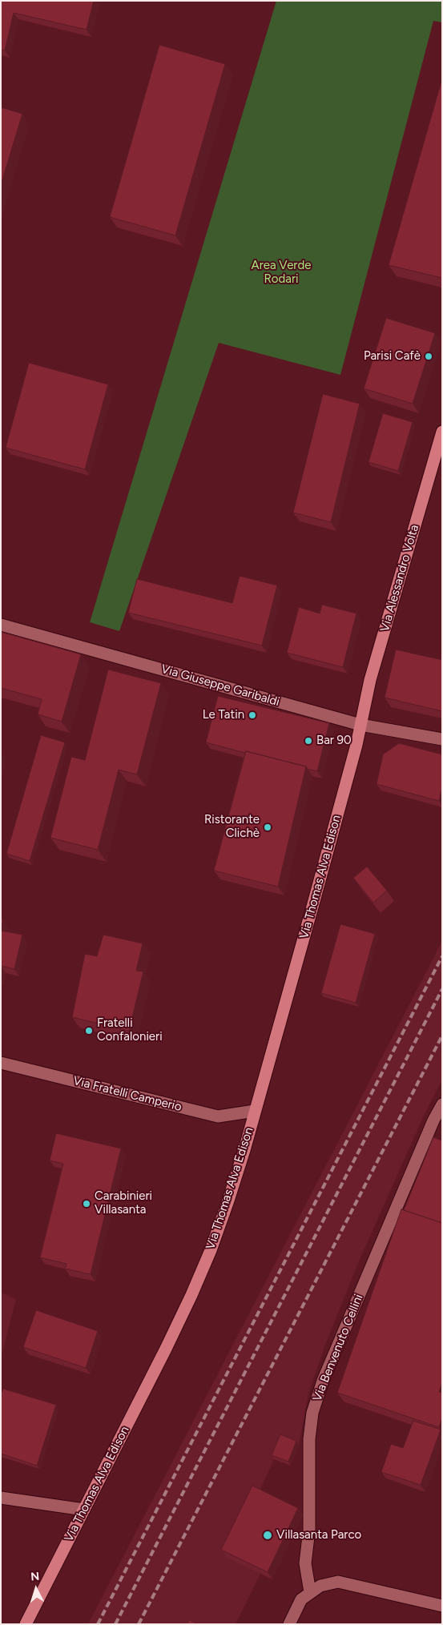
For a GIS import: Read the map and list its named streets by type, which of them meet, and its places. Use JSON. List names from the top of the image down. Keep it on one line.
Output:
{"streets":{"main road":["Via Alessandro Volta","Via Thomas Alva Edison"],"street":["Via Giuseppe Garibaldi","Via Fratelli Camperio","Via Benvenuto Cellini"]},"crossings":[["Via Alessandro Volta","Via Giuseppe Garibaldi"],["Via Alessandro Volta","Via Thomas Alva Edison"],["Via Giuseppe Garibaldi","Via Thomas Alva Edison"],["Via Thomas Alva Edison","Via Fratelli Camperio"]],"parks":["Area Verde Rodari"],"places":["Parisi Cafè","Le Tatin","Bar 90","Ristorante Clichè","Fratelli Confalonieri","Carabinieri Villasanta","Villasanta Parco"],"north":"top"}
